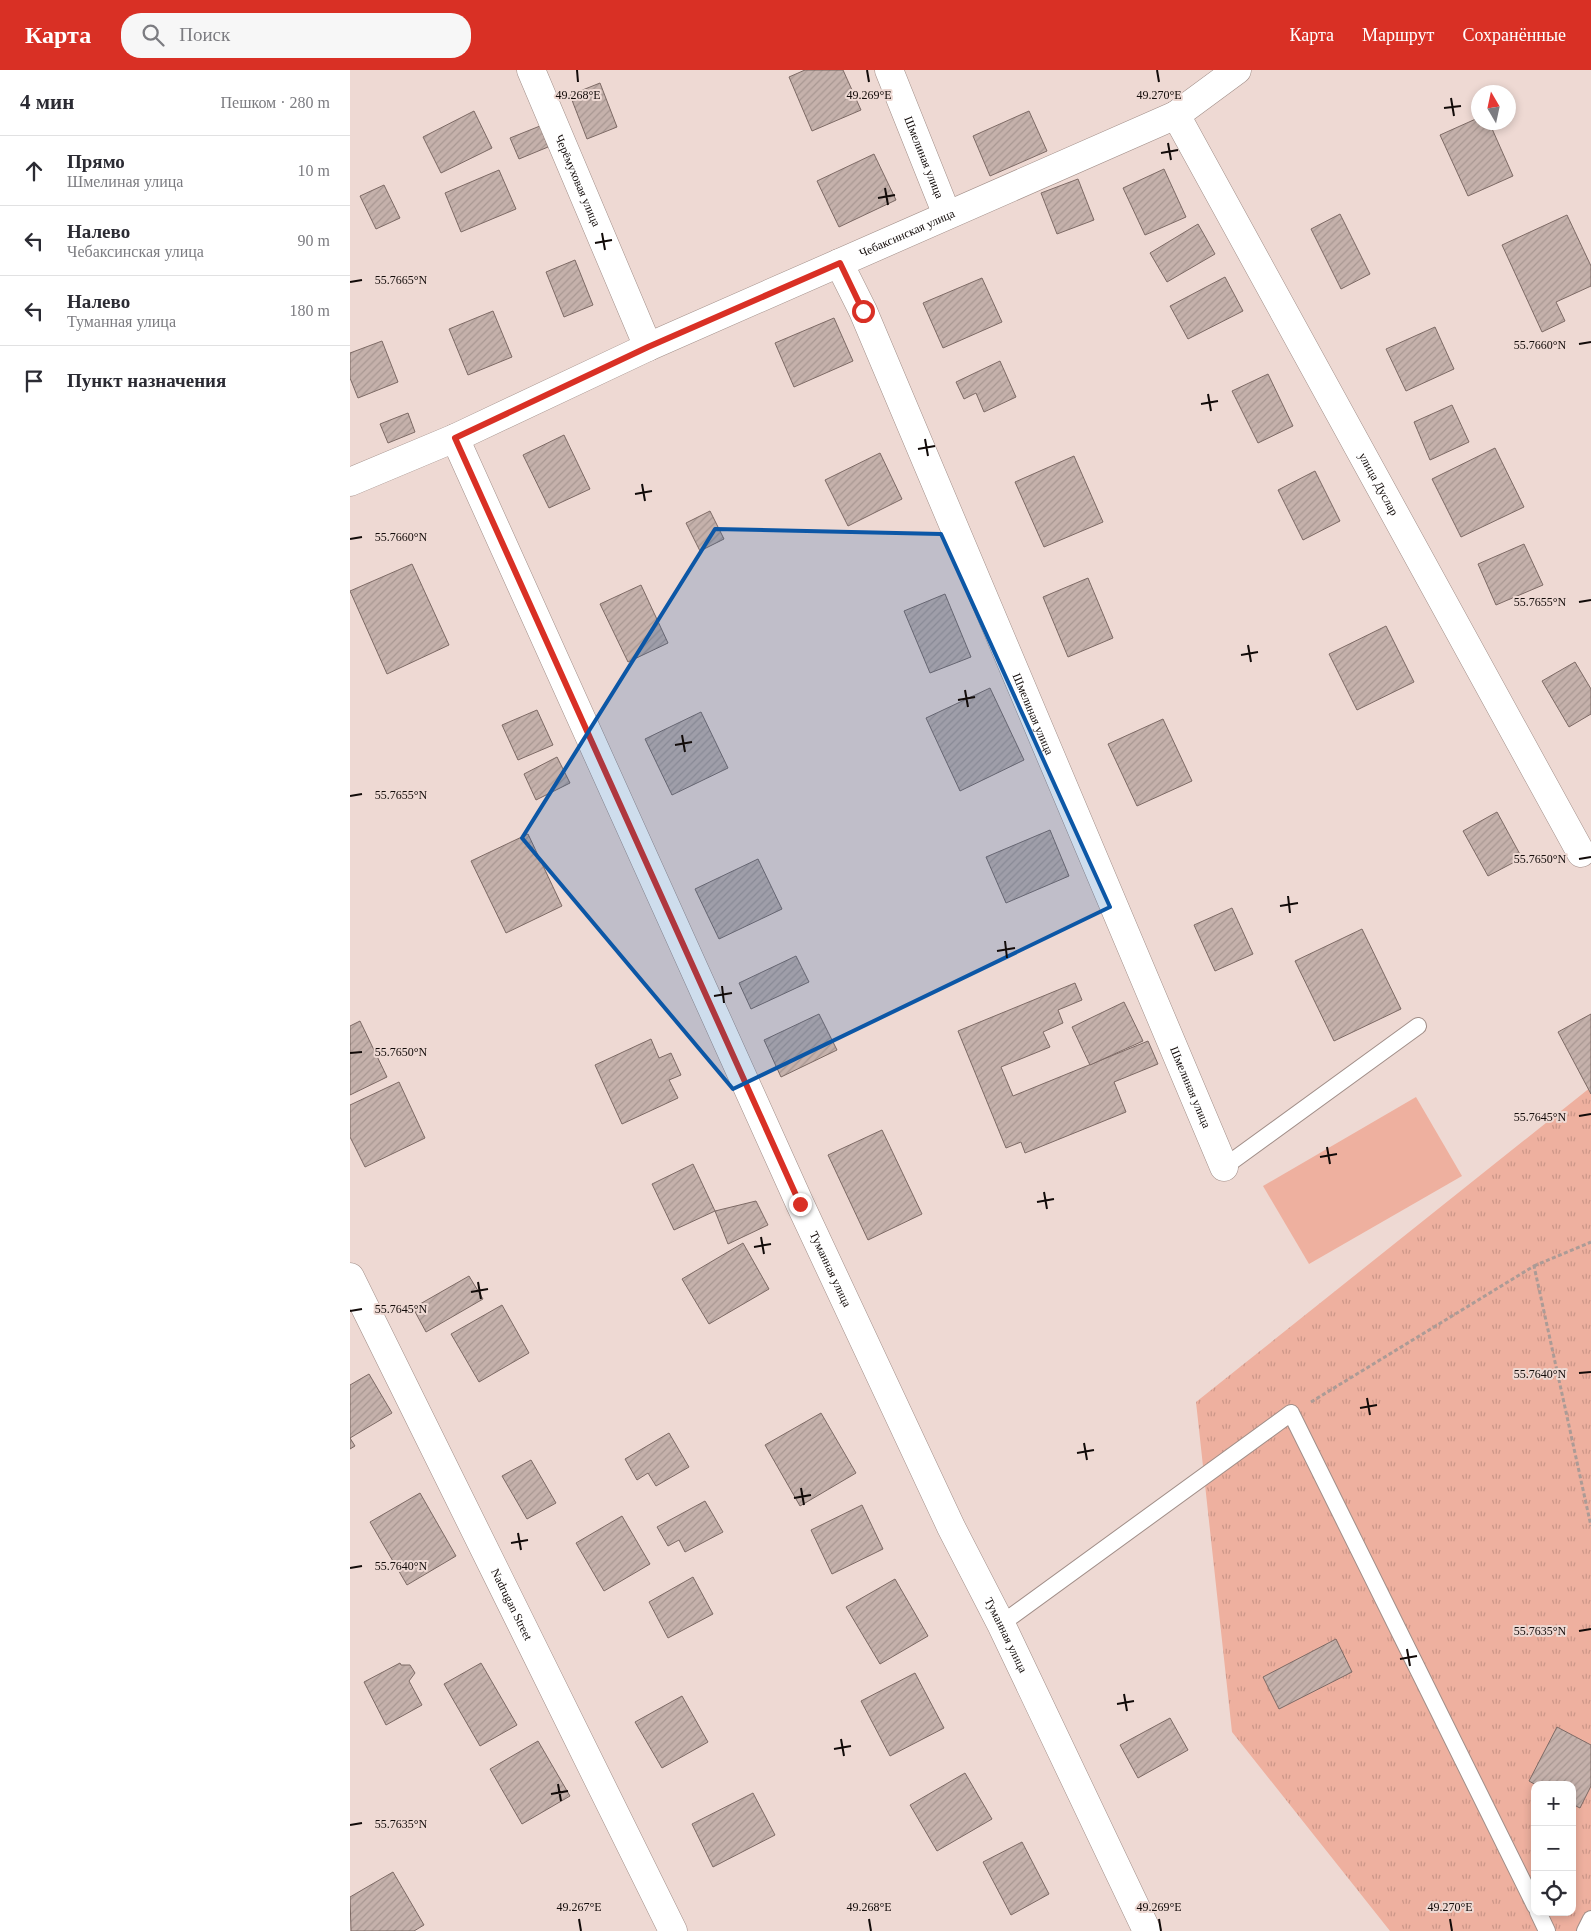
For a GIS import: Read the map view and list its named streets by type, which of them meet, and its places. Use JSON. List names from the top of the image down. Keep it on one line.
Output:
{"streets":{"street":["Шмелиная улица","Черёмуховая улица","Чебаксинская улица","улица Дуслар","Туманная улица","Nadrugan Street"]},"crossings":[["Шмелиная улица","Чебаксинская улица"],["Черёмуховая улица","Чебаксинская улица"],["Чебаксинская улица","улица Дуслар"],["Чебаксинская улица","Туманная улица"]],"north":"top","page":{"header":"Карта","search":"Поиск","nav":["Карта","Маршрут","Сохранённые"],"heading":["4 мин","Пешком · 280 m"],"list":[["Прямо","Шмелиная улица","10 m"],["Налево","Чебаксинская улица","90 m"],["Налево","Туманная улица","180 m"],"Пункт назначения"],"map_buttons":["+","−"]},"coordinates":["49.270°E","49.268°E","49.269°E","55.7665°N","55.7660°N","55.7655°N","55.7650°N","55.7645°N","55.7640°N","55.7635°N","49.267°E"]}
